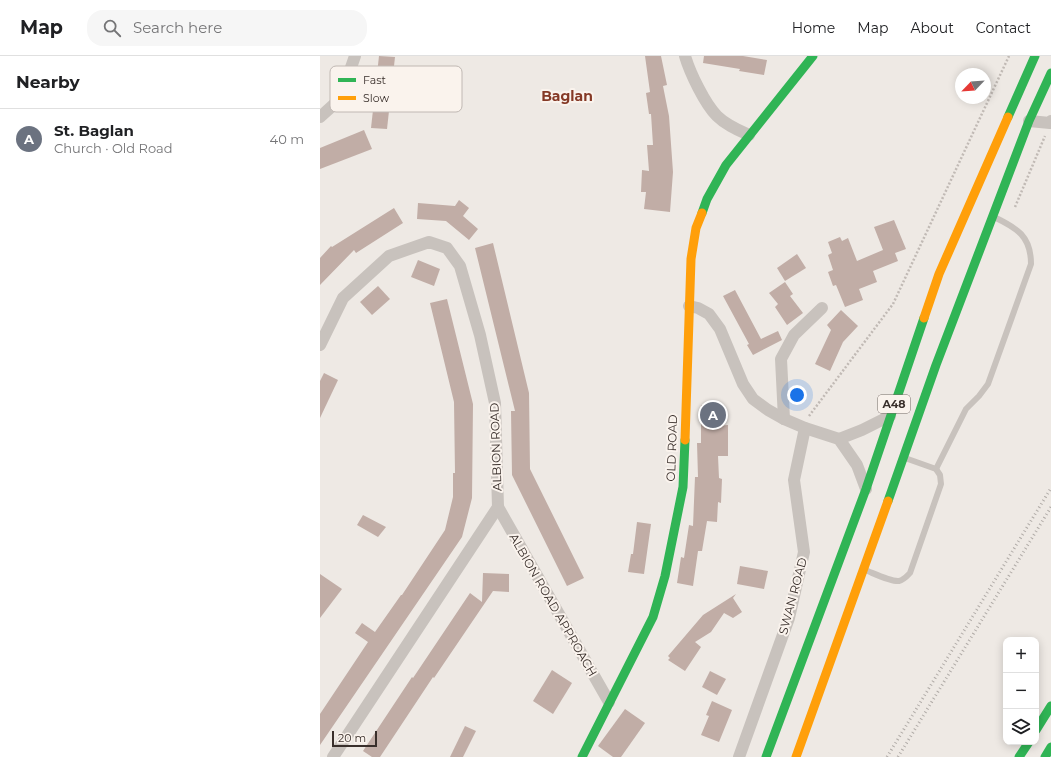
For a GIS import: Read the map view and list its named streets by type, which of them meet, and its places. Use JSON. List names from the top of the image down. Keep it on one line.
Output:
{"streets":{"main road":["A48","OLD ROAD"],"street":["ALBION ROAD","SWAN ROAD","ALBION ROAD APPROACH"]},"crossings":[["ALBION ROAD","ALBION ROAD APPROACH"],["OLD ROAD","ALBION ROAD APPROACH"]],"districts":["Baglan"],"legend":["Fast","Slow"],"scale_bar":"20 m","north":"bottom left","page":{"header":"Map","search":"Search here","nav":["Home","Map","About","Contact"],"heading":"Nearby","list":[{"mark":"A","name":"St. Baglan","note":"Church · Old Road","value":"40 m"}],"pins":"A","map_buttons":["+","−"],"scale":"20 m"}}
